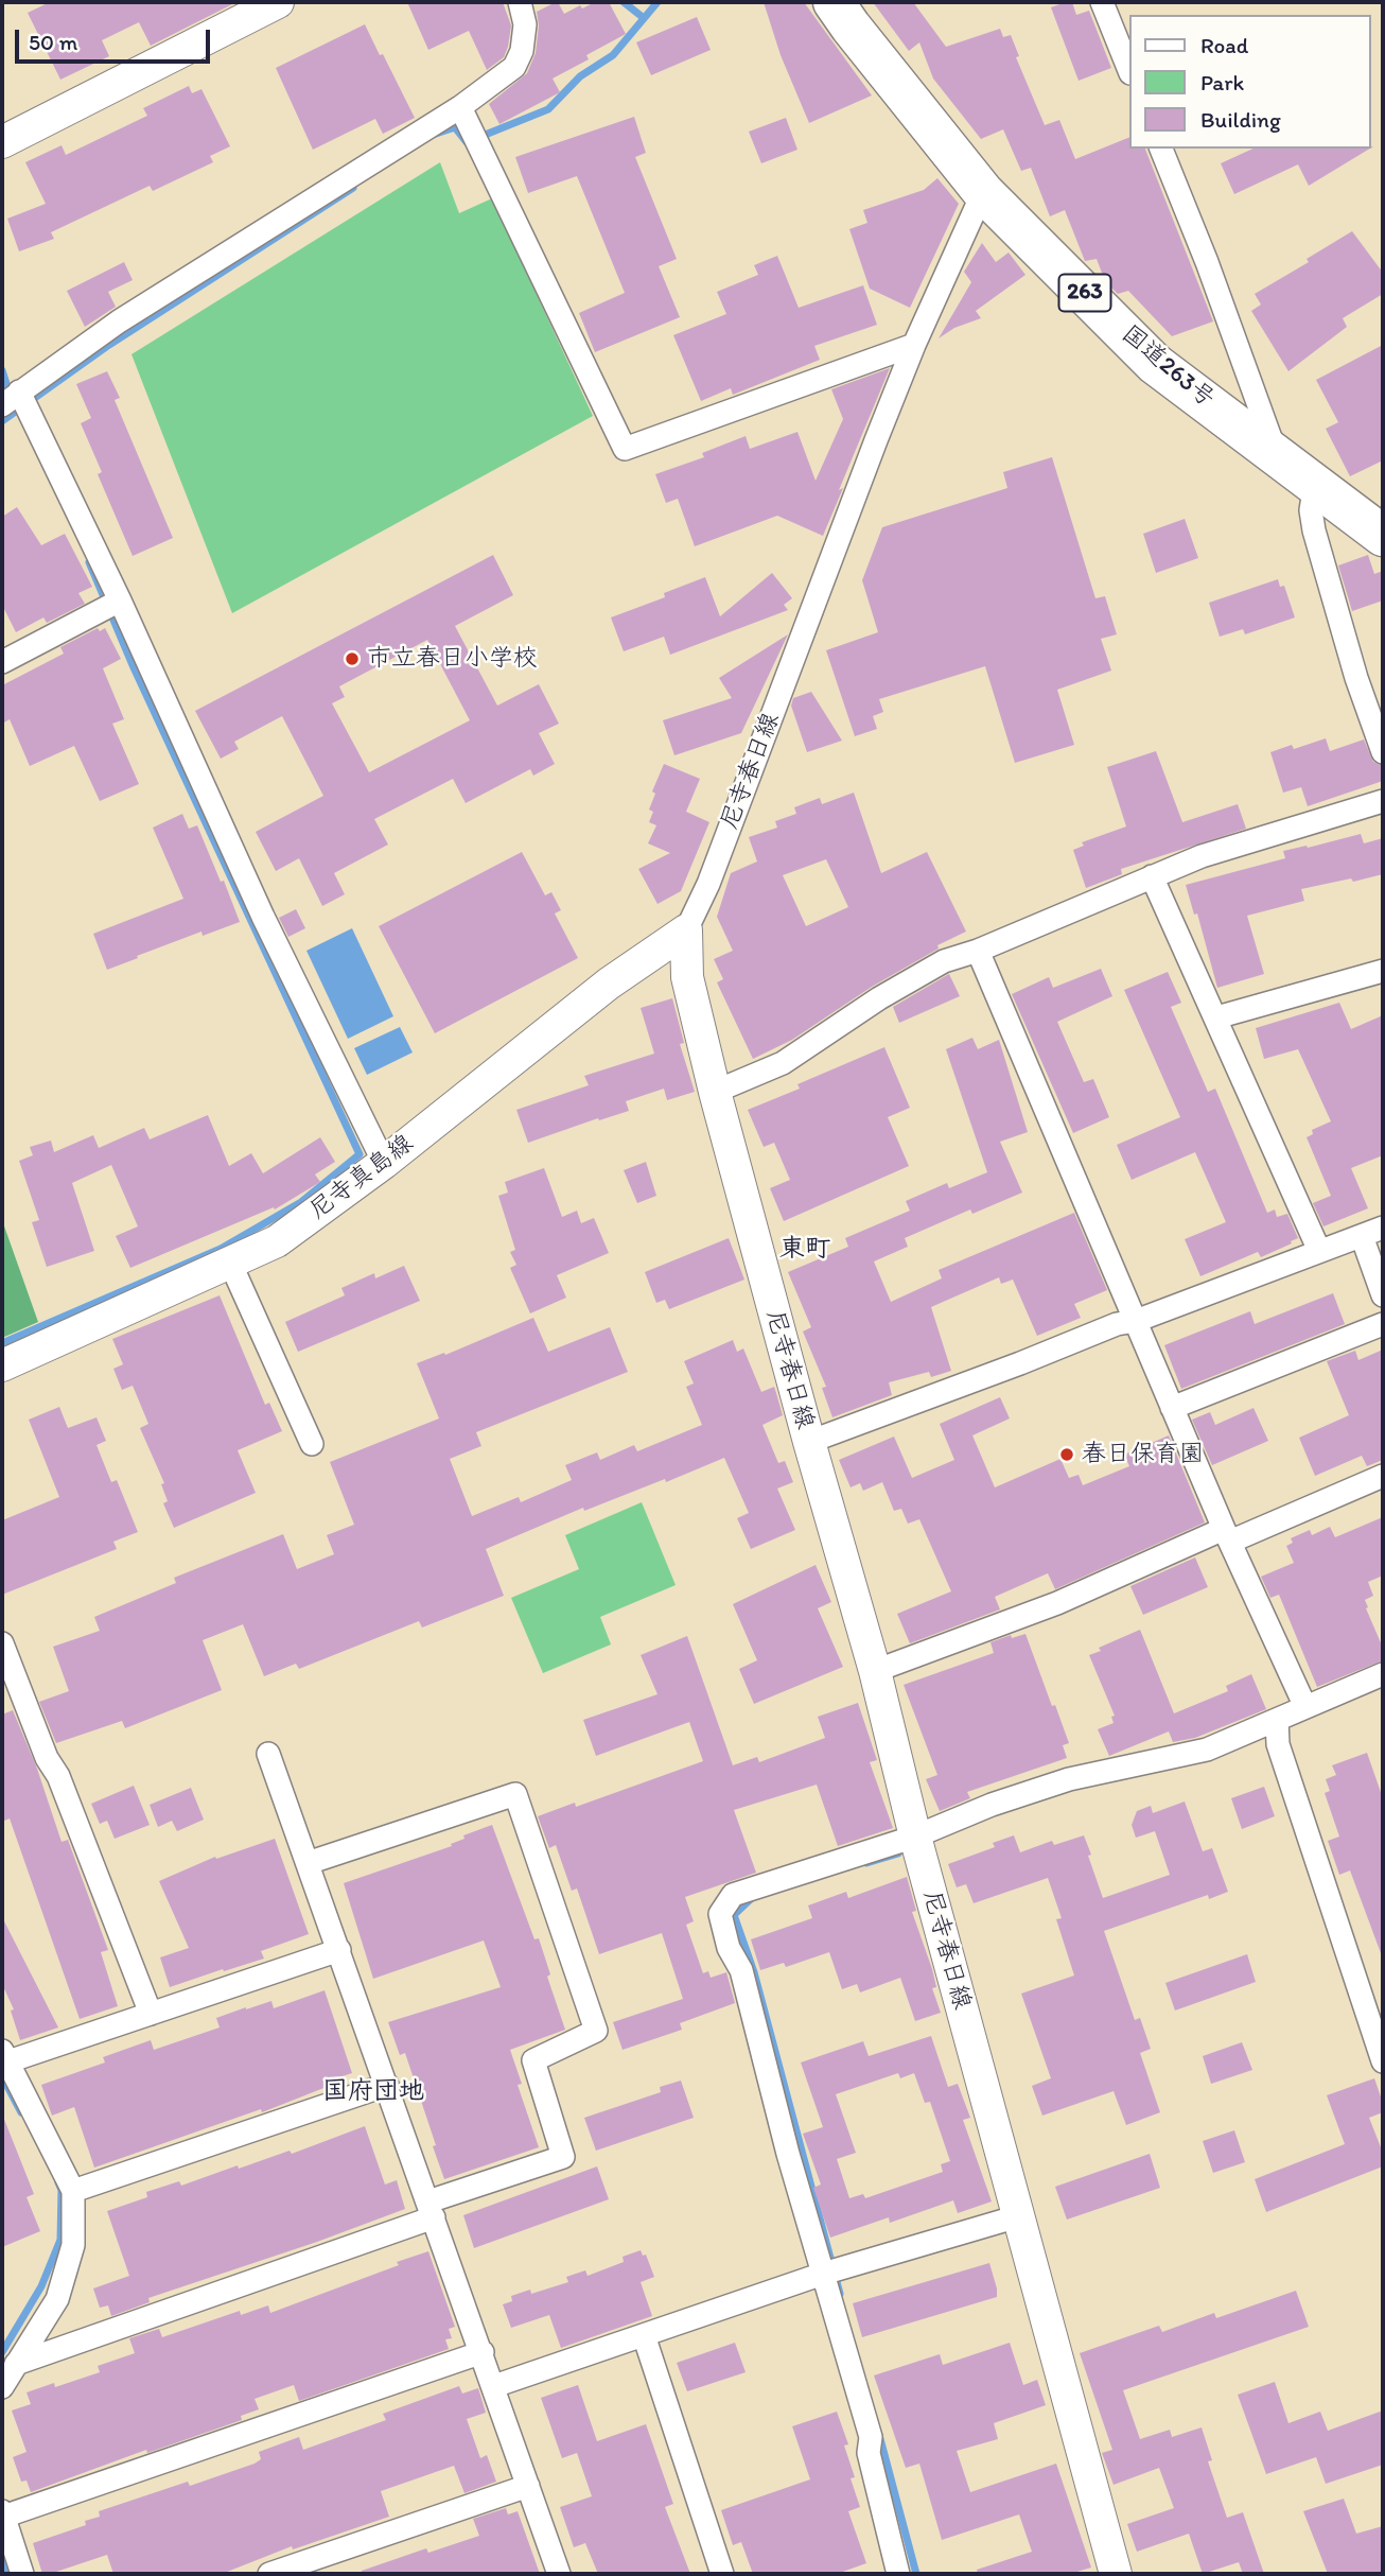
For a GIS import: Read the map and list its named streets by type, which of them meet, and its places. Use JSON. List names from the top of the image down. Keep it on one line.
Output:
{"streets":{"highway":["263","国道263号"],"street":["尼寺春日線","尼寺真島線"]},"crossings":[["国道263号","尼寺春日線"],["尼寺春日線","尼寺真島線"]],"districts":["東町","国府団地"],"places":["市立春日小学校","春日保育園"],"legend":["Road","Park","Building"],"scale_bar":"50 m"}
